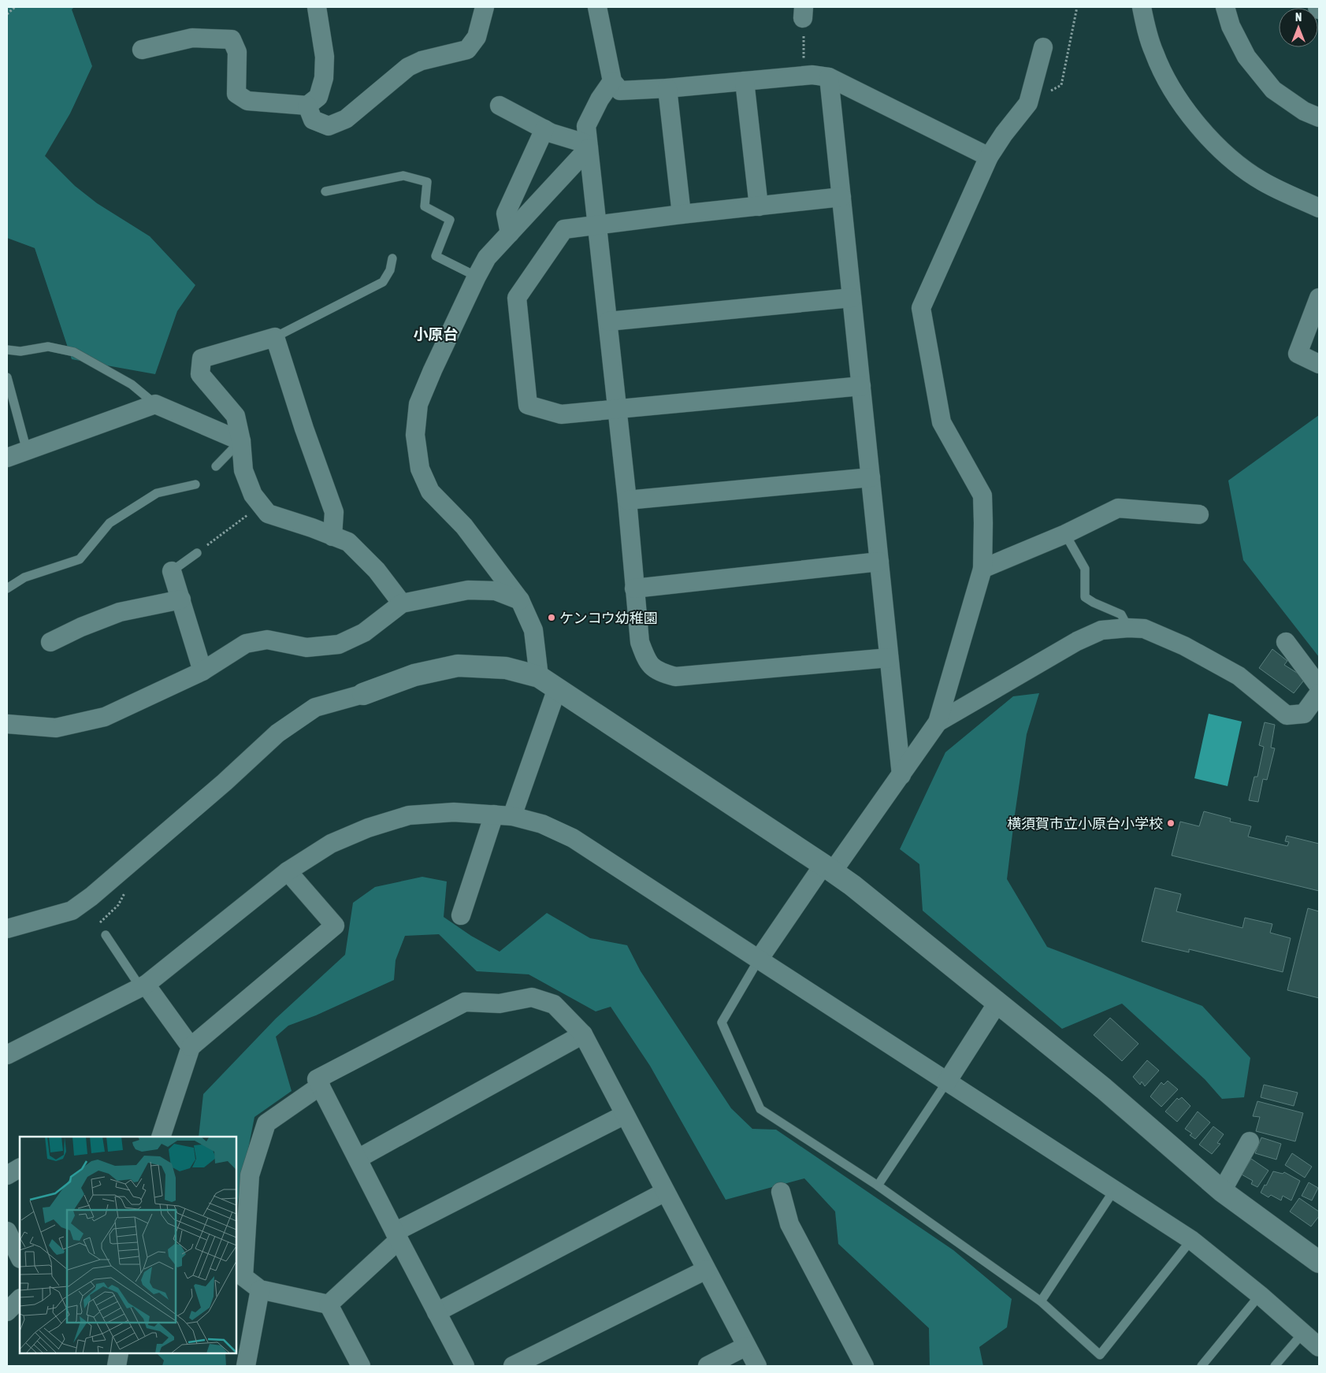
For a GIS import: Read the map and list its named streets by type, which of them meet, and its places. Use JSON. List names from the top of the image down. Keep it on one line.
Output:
{"districts":["小原台"],"places":["ケンコウ幼稚園","横須賀市立小原台小学校"],"north":"top"}
